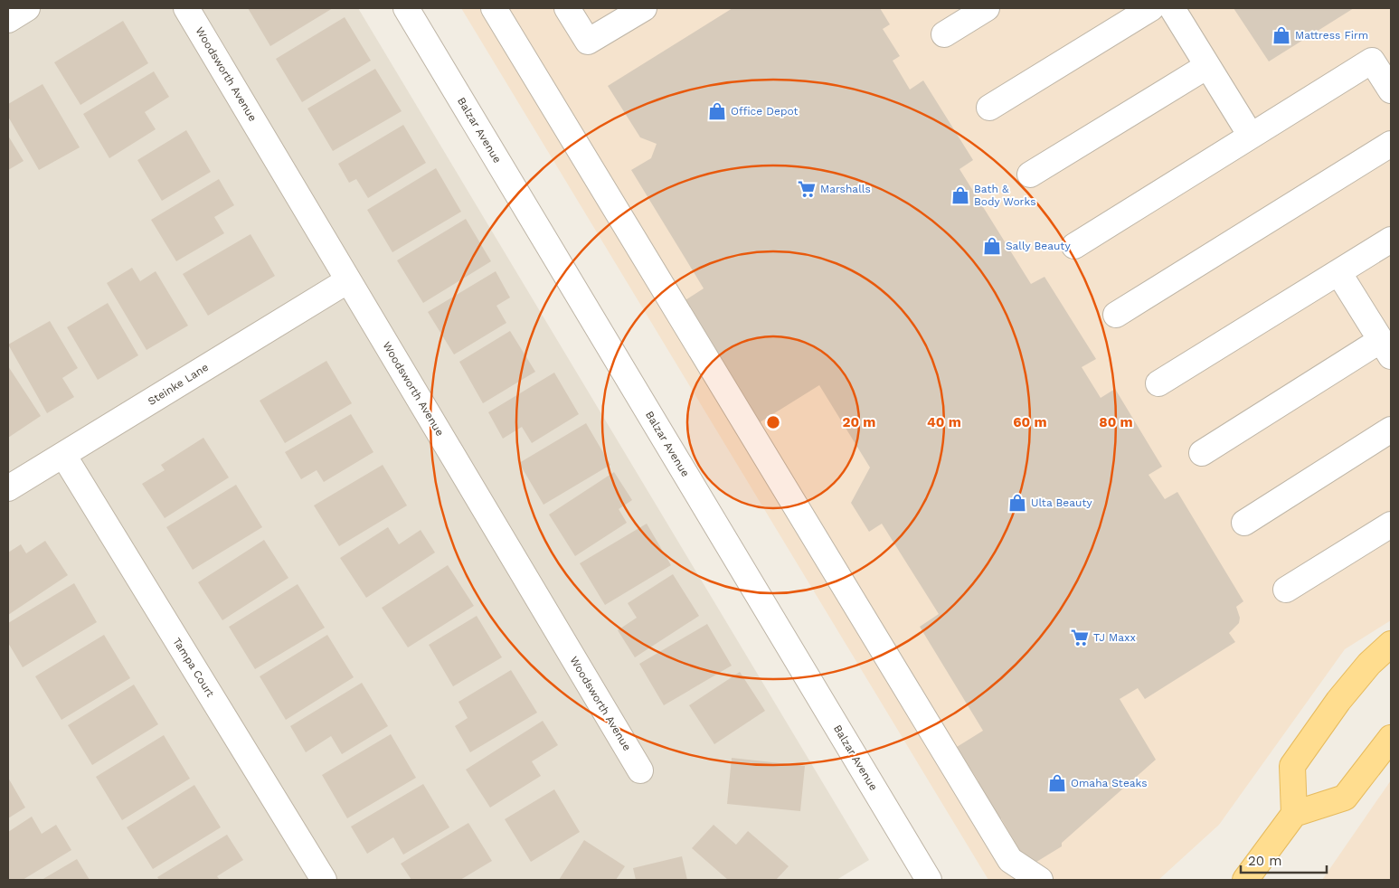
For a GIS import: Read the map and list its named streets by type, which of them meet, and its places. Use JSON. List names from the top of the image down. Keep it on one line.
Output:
{"streets":{"street":["Woodsworth Avenue","Balzar Avenue","Steinke Lane","Tampa Court"]},"crossings":[["Woodsworth Avenue","Steinke Lane"],["Steinke Lane","Tampa Court"]],"places":{"shop":["Mattress Firm","Office Depot","Bath & Body Works","Sally Beauty","Ulta Beauty","Omaha Steaks"],"supermarket":["Marshalls","TJ Maxx"]},"scale_bar":"20 m","rings":["20 m","40 m","60 m","80 m"]}
